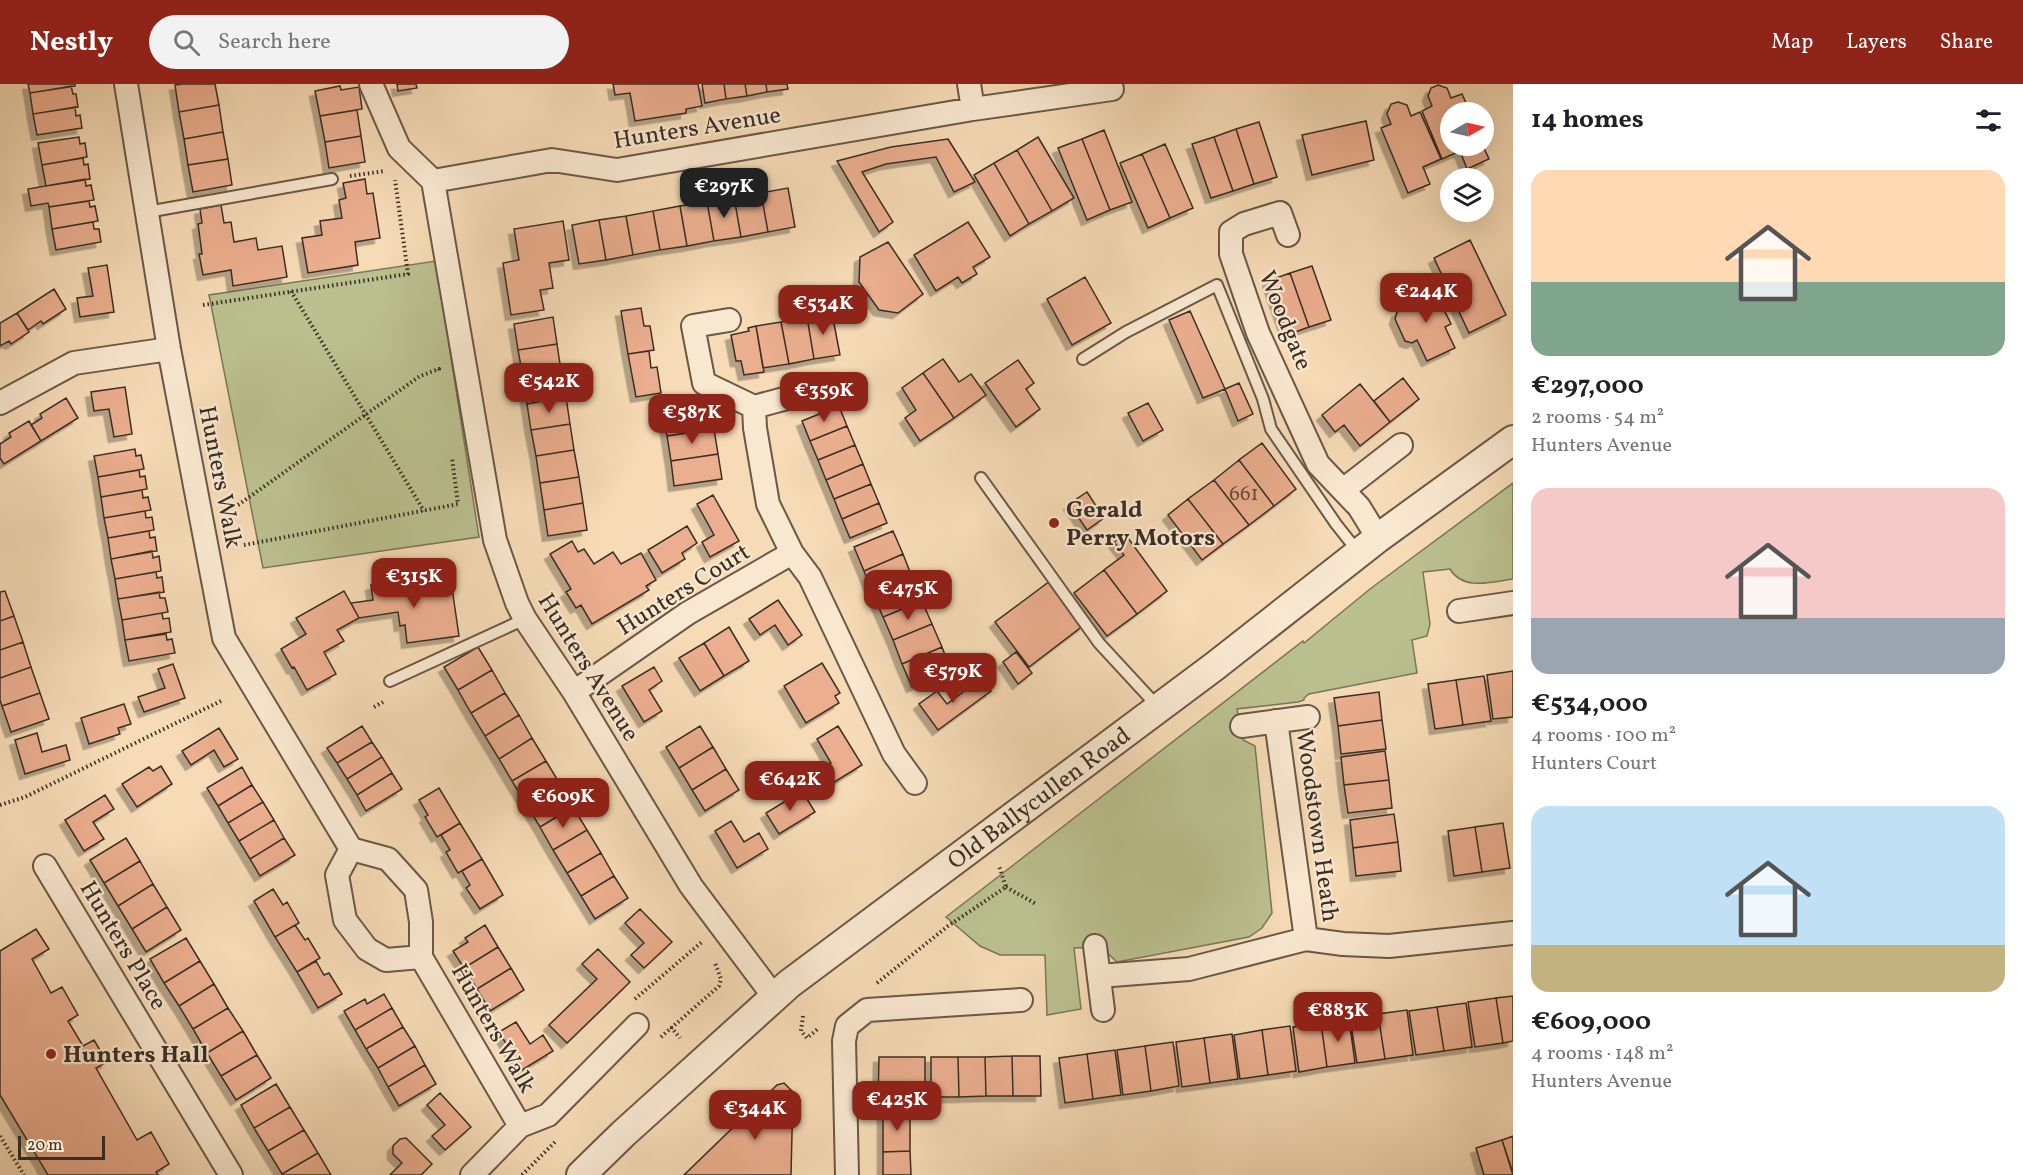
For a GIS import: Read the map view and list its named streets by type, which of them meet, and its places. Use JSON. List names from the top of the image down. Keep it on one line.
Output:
{"streets":{"street":["Hunters Avenue","Woodgate","Hunters Walk","Hunters Court","Old Ballycullen Road","Woodstown Heath","Hunters Place"]},"crossings":[["Hunters Avenue","Hunters Court"],["Hunters Avenue","Old Ballycullen Road"],["Woodgate","Old Ballycullen Road"]],"places":["Gerald Perry Motors","Hunters Hall"],"house_numbers":["661"],"scale_bar":"20 m","north":"right","page":{"header":"Nestly","search":"Search here","nav":["Map","Layers","Share"],"heading":"14 homes","list":[{"name":"€297,000","note":"2 rooms · 54 m² · Hunters Avenue"},{"name":"€534,000","note":"4 rooms · 100 m² · Hunters Court"},{"name":"€609,000","note":"4 rooms · 148 m² · Hunters Avenue"}],"price":["€297K","€244K","€534K","€542K","€359K","€587K","€315K","€475K","€579K","€642K","€609K","€883K","€425K","€344K"],"scale":"20 m"}}
